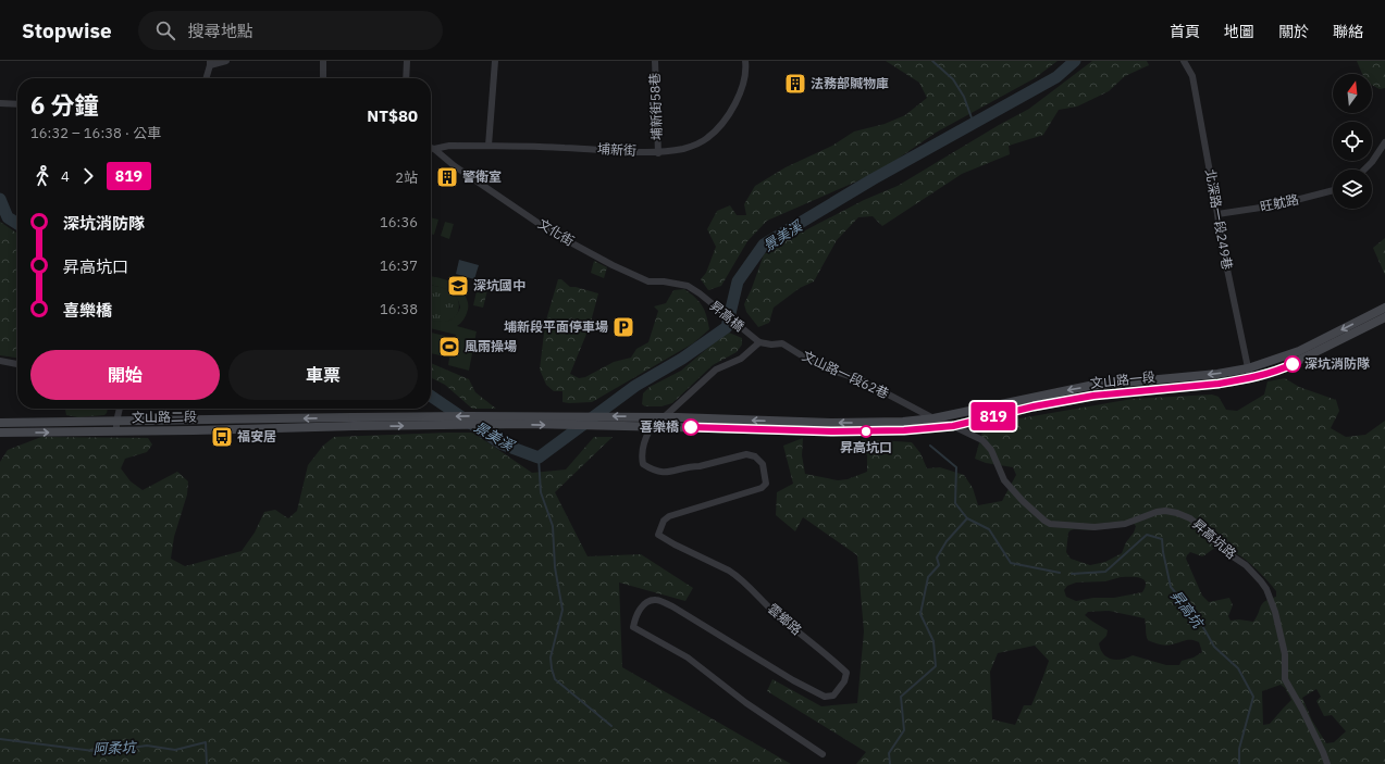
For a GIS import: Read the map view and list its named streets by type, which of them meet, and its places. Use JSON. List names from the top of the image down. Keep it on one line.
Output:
{"streets":{"main road":["文山路一段","文山路二段"],"street":["埔新街58巷","埔新街","旺躭路","北深路一段249巷","文化街","昇高橋","文山路一段62巷","昇高坑路","雲鄉路"]},"crossings":[["埔新街58巷","埔新街"],["埔新街","文化街"],["旺躭路","北深路一段249巷"],["北深路一段249巷","文山路一段"],["文化街","昇高橋"],["昇高橋","文山路一段62巷"],["昇高橋","雲鄉路"],["文山路一段62巷","文山路一段"],["文山路一段62巷","昇高坑路"],["文山路一段62巷","雲鄉路"],["文山路一段","昇高坑路"]],"water":["景美溪","昇高坑","阿柔坑"],"places":{"building":["法務部贓物庫","警衛室"],"school or university":["深坑國中"],"parking":["埔新段平面停車場"],"sports":["風雨操場"],"other":["深坑消防隊","喜樂橋","昇高坑口"],"bus stop":["福安居"]},"lines":["bus line 819"],"north":"top","page":{"header":"Stopwise","search":"搜尋地點","nav":["首頁","地圖","關於","聯絡"],"on_map":"819","heading":["6 分鐘","16:32 – 16:38 · 公車","NT$80"],"legs":["4","819","2站"],"list":[{"name":"深坑消防隊","value":"16:36"},{"name":"昇高坑口","value":"16:37"},{"name":"喜樂橋","value":"16:38"}],"buttons":["開始","車票"]}}
